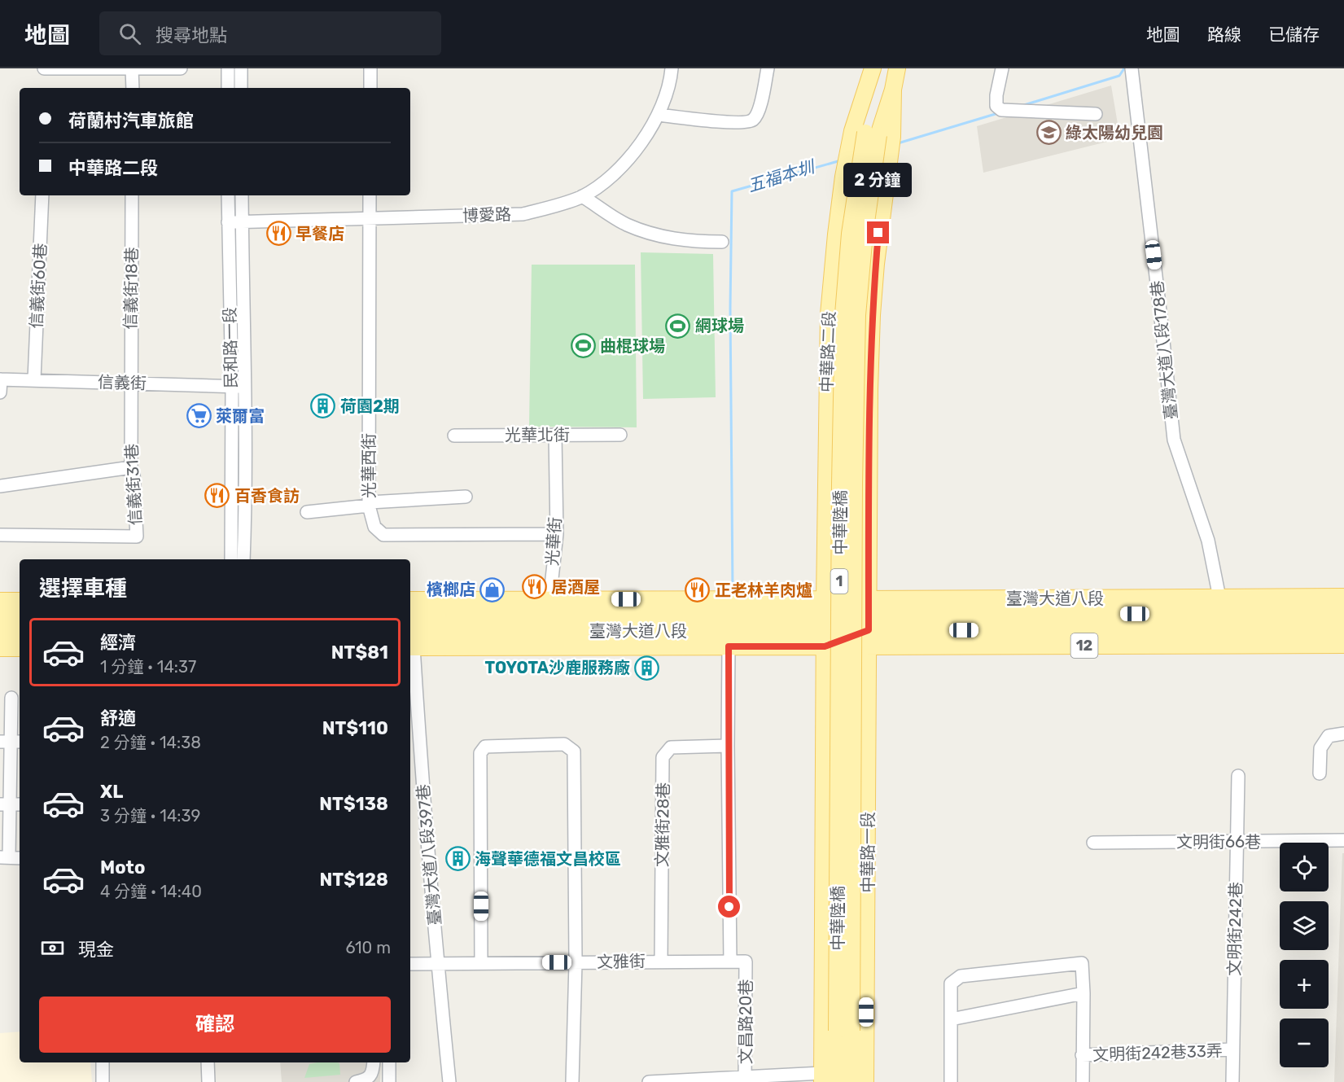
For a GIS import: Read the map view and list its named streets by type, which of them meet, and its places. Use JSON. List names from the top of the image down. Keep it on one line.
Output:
{"streets":{"main road":["中華路二段","中華陸橋","1","臺灣大道八段","12","中華路一段"],"street":["博愛路","信義街60巷","信義街18巷","民和路一段","臺灣大道八段178巷","信義街","光華北街","光華西街","信義街31巷","光華街","文雅街28巷","文明街66巷","臺灣大道八段397巷","文明街242巷","文雅街","文昌路20巷","文明街242巷33弄"]},"crossings":[["博愛路","民和路一段"],["博愛路","光華西街"],["信義街60巷","信義街"],["信義街18巷","信義街"],["信義街18巷","信義街31巷"],["民和路一段","信義街"],["臺灣大道八段178巷","臺灣大道八段"],["中華路二段","中華陸橋"],["中華路二段","1"],["中華路二段","臺灣大道八段"],["信義街","信義街31巷"],["光華北街","光華街"],["光華西街","光華街"],["中華陸橋","1"],["光華街","臺灣大道八段"],["1","臺灣大道八段"],["1","中華路一段"],["臺灣大道八段","中華路一段"],["臺灣大道八段","臺灣大道八段397巷"],["文雅街28巷","文雅街"],["文明街66巷","文明街242巷"],["臺灣大道八段397巷","文雅街"],["文明街242巷","文明街242巷33弄"],["文雅街","文昌路20巷"]],"water":["五福本圳"],"places":{"school or university":["綠太陽幼兒園"],"restaurant":["早餐店","百香食訪","居酒屋","正老林羊肉爐"],"sports":["網球場","曲棍球場"],"building":["荷園2期","TOYOTA沙鹿服務廠","海聲華德福文昌校區"],"supermarket":["萊爾富"],"shop":["檳榔店"]},"page":{"header":"地圖","search":"搜尋地點","nav":["地圖","路線","已儲存"],"banner":["荷蘭村汽車旅館","中華路二段"],"bubble":"2 分鐘","heading":"選擇車種","list":[{"name":"經濟","note":"1 分鐘 · 14:37","value":"NT$81"},{"name":"舒適","note":"2 分鐘 · 14:38","value":"NT$110"},{"name":"XL","note":"3 分鐘 · 14:39","value":"NT$138"},{"name":"Moto","note":"4 分鐘 · 14:40","value":"NT$128"}],"map_buttons":["+","−"],"pay":["現金","610 m"],"buttons":"確認"}}
